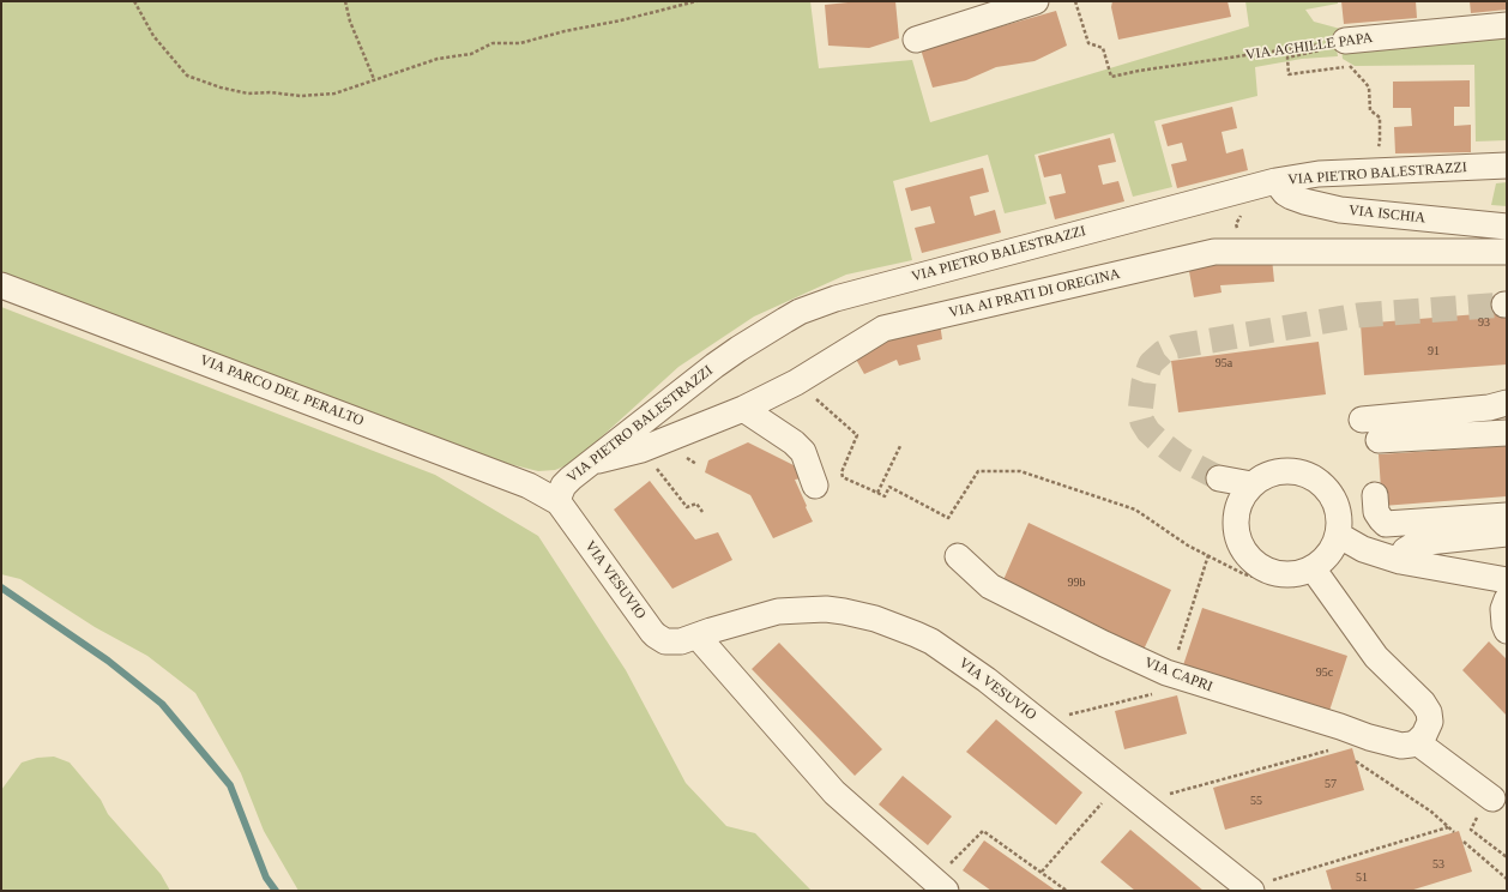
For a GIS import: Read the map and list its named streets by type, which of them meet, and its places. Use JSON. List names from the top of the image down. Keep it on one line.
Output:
{"streets":{"street":["VIA ACHILLE PAPA","VIA PIETRO BALESTRAZZI","VIA ISCHIA","VIA AI PRATI DI OREGINA","VIA PARCO DEL PERALTO","VIA VESUVIO","VIA CAPRI"]},"crossings":[["VIA PIETRO BALESTRAZZI","VIA ISCHIA"],["VIA PIETRO BALESTRAZZI","VIA AI PRATI DI OREGINA"],["VIA PIETRO BALESTRAZZI","VIA PARCO DEL PERALTO"],["VIA PIETRO BALESTRAZZI","VIA VESUVIO"],["VIA PARCO DEL PERALTO","VIA VESUVIO"]],"house_numbers":["93","91","95a","99b","95c","57","55","53","51"]}
